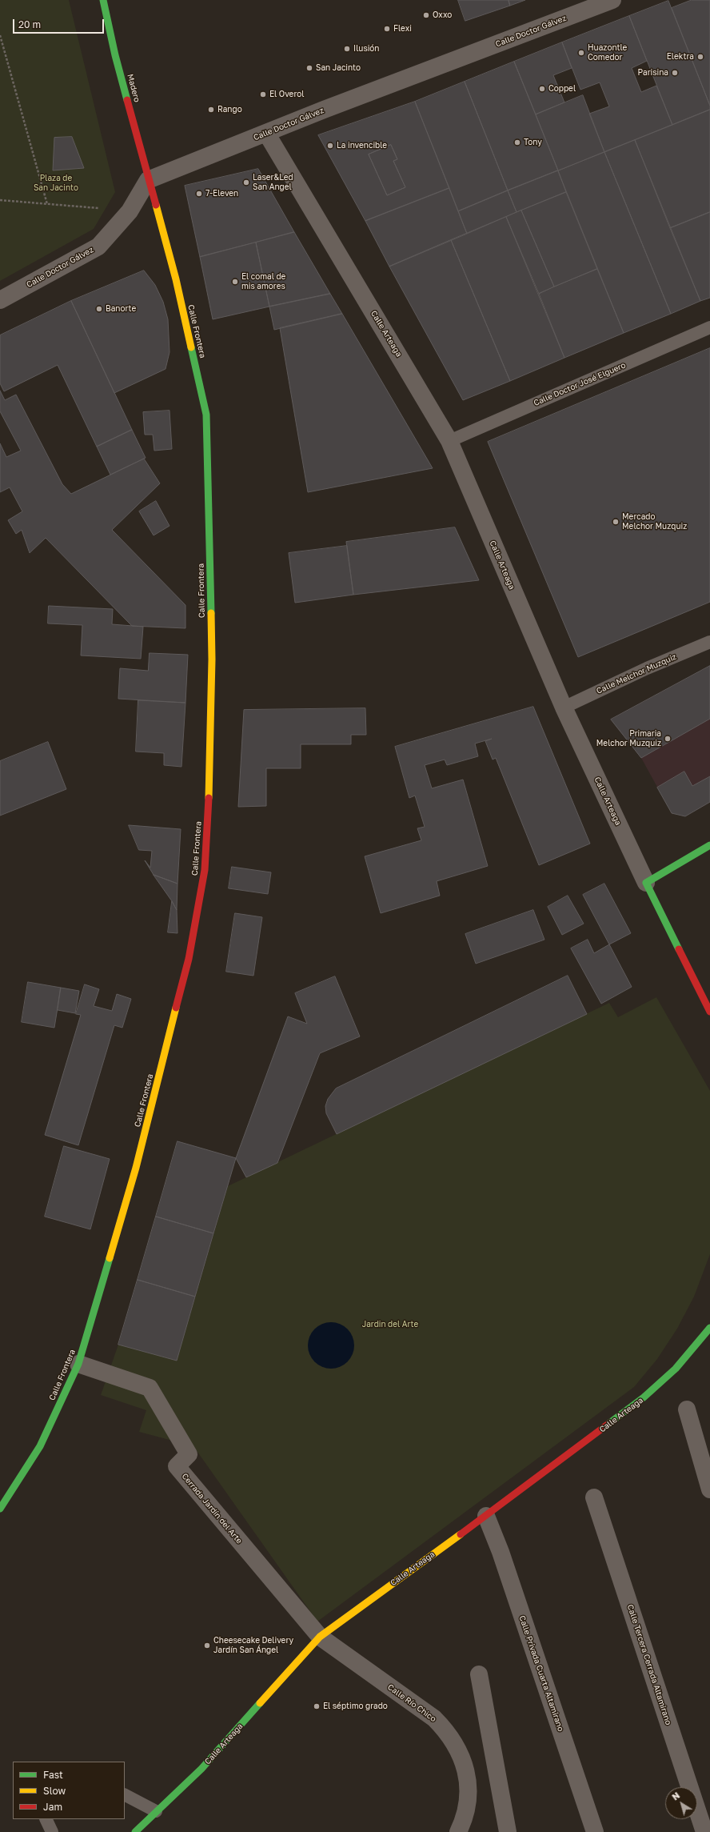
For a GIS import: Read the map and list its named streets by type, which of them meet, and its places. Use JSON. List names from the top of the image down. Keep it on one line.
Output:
{"streets":{"street":["Calle Doctor Gálvez","Madero","Calle Frontera","Calle Arteaga","Cerrada Jardín del Arte","Calle Tercera Cerrada Altamirano","Calle Privada Cuarta Altamirano","Calle Río Chico"],"lane":["Calle Doctor José Elguero","Calle Melchor Muzquiz"]},"crossings":[["Calle Doctor Gálvez","Madero"],["Calle Doctor Gálvez","Calle Frontera"],["Calle Doctor Gálvez","Calle Arteaga"],["Madero","Calle Frontera"],["Calle Frontera","Cerrada Jardín del Arte"],["Calle Arteaga","Calle Doctor José Elguero"],["Calle Arteaga","Calle Melchor Muzquiz"],["Calle Arteaga","Cerrada Jardín del Arte"],["Calle Arteaga","Calle Privada Cuarta Altamirano"],["Calle Arteaga","Calle Río Chico"],["Cerrada Jardín del Arte","Calle Río Chico"]],"parks":["Plaza de San Jacinto","Jardin del Arte"],"places":["Oxxo","Flexi","Ilusión","Huazontle Comedor","Elektra","San Jacinto","Parisina","Coppel","El Overol","Rango","Tony","La invencible","Laser&Led San Angel","7-Eleven","El comal de mis amores","Banorte","Mercado Melchor Muzquiz","Primaria Melchor Muzquiz","Cheesecake Delivery Jardín San Ángel","El séptimo grado"],"legend":["Fast","Slow","Jam"],"scale_bar":"20 m","north":"top left"}
